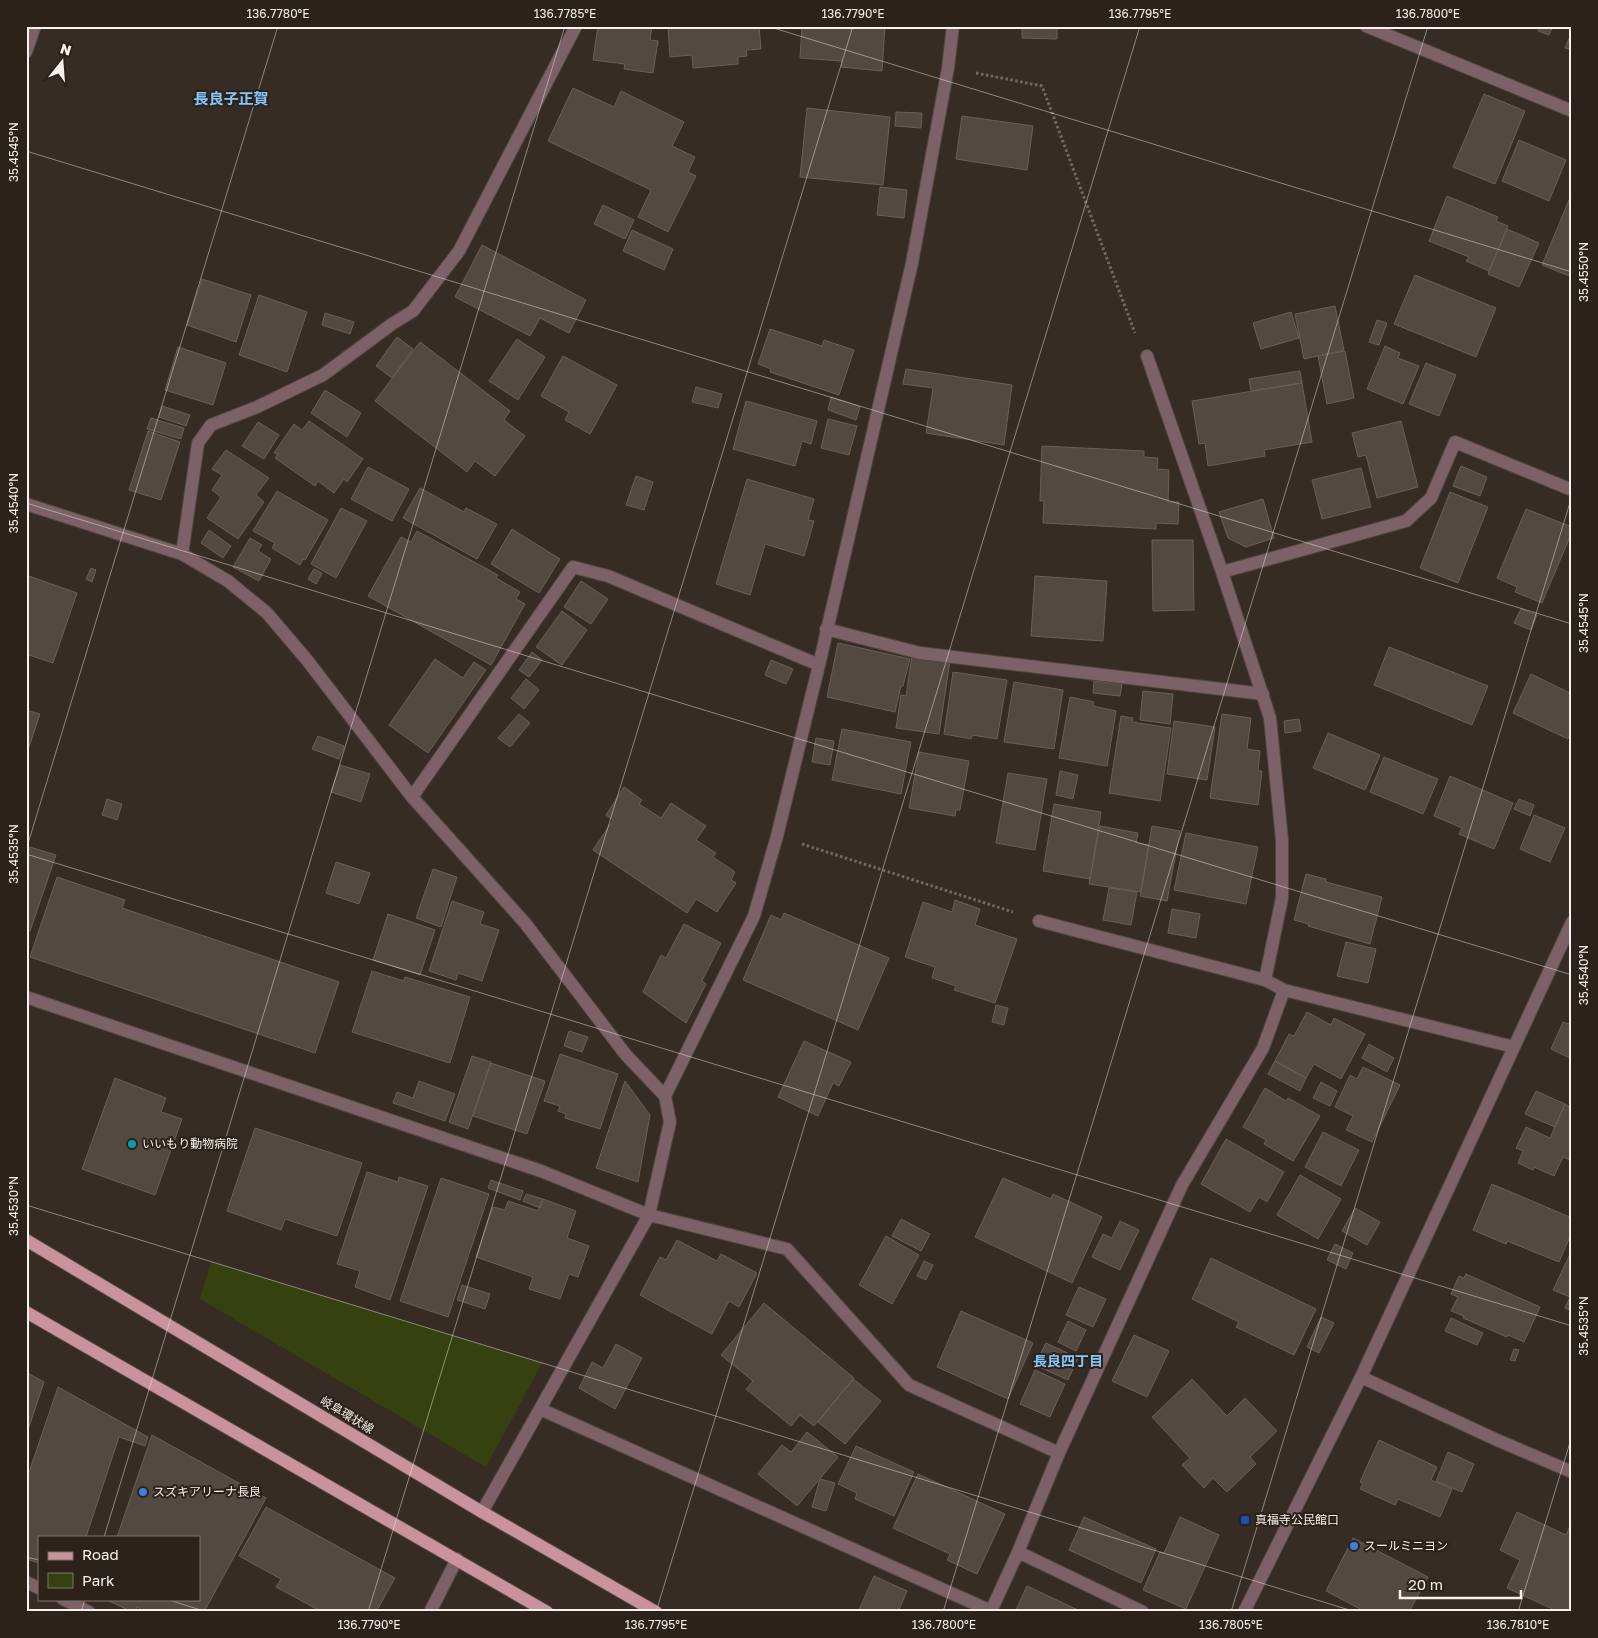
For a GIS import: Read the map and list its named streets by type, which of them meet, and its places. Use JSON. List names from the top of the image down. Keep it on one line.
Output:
{"streets":{"main road":["岐阜環状線"]},"districts":["長良子正賀","長良四丁目"],"places":{"other":["いいもり動物病院","スズキアリーナ長良","スールミニヨン"],"transit":["真福寺公民館口"]},"legend":["Road","Park"],"scale_bar":"20 m","north":"top","coordinates":["136.7780°E","136.7785°E","136.7790°E","136.7795°E","136.7800°E","35.4545°N","35.4550°N","35.4540°N","35.4535°N","35.4530°N","136.7805°E","136.7810°E"]}
